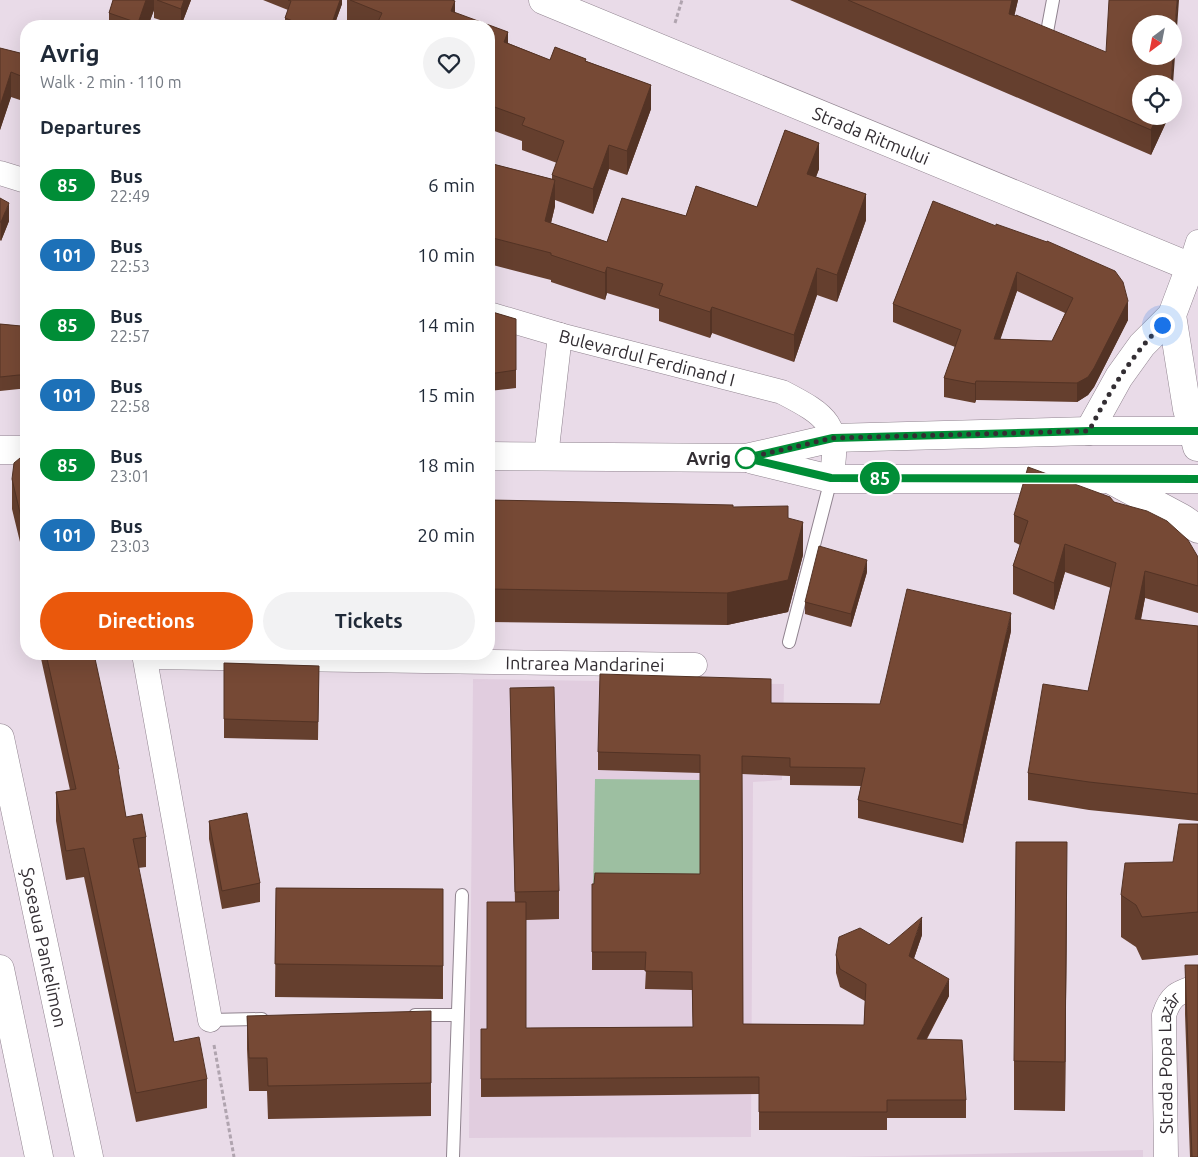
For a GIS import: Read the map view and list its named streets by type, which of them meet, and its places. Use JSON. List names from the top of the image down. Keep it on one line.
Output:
{"streets":{"main road":["Strada Ritmului","Șoseaua Pantelimon"],"street":["Bulevardul Ferdinand I","Intrarea Mandarinei","Strada Popa Lazăr"]},"places":["Avrig"],"lines":["bus line 85"],"north":"bottom left","page":{"on_map":"85","heading":[["Avrig","Walk · 2 min · 110 m"],"Departures"],"list":[{"mark":"85","name":"Bus","note":"22:49","value":"6 min"},{"mark":"101","name":"Bus","note":"22:53","value":"10 min"},{"mark":"85","name":"Bus","note":"22:57","value":"14 min"},{"mark":"101","name":"Bus","note":"22:58","value":"15 min"},{"mark":"85","name":"Bus","note":"23:01","value":"18 min"},{"mark":"101","name":"Bus","note":"23:03","value":"20 min"}],"buttons":["Directions","Tickets"]}}
